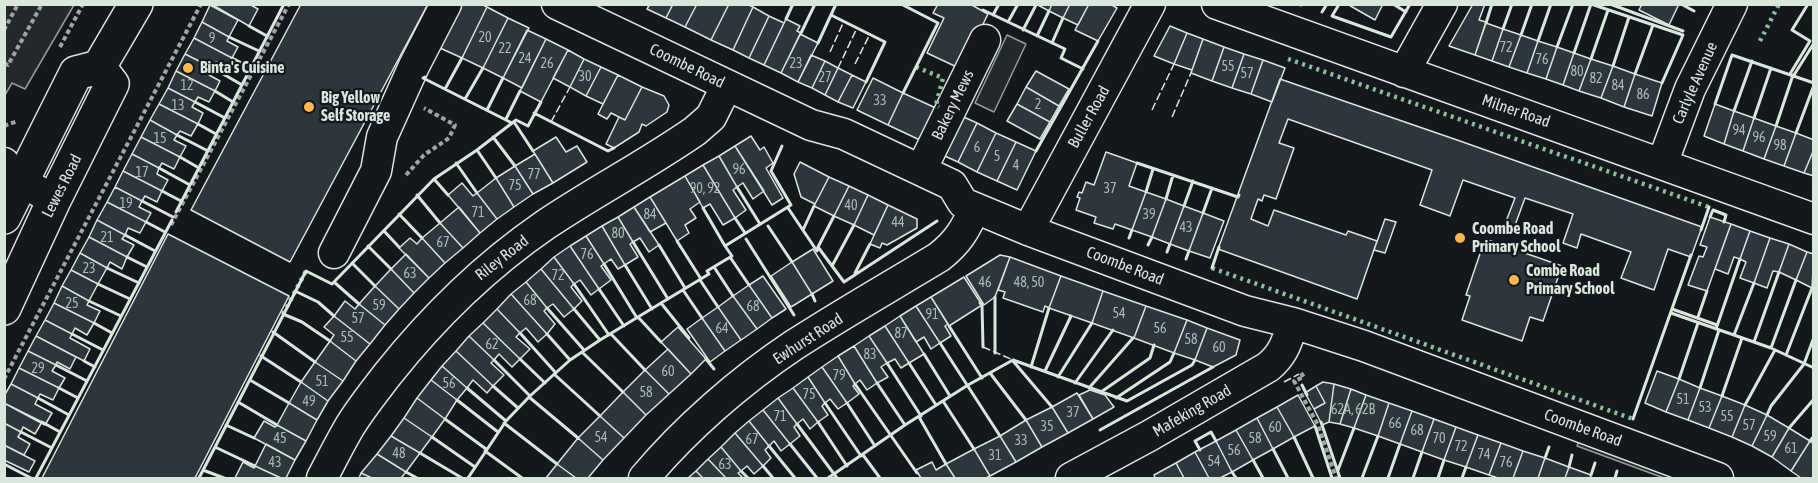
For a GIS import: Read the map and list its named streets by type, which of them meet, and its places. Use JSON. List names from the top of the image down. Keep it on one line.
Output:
{"streets":{"main road":["Lewes Road"],"street":["Coombe Road","Carlyle Avenue","Bakery Mews","Milner Road","Buller Road","Riley Road","Ewhurst Road","Mafeking Road"]},"crossings":[["Coombe Road","Bakery Mews"],["Coombe Road","Buller Road"],["Coombe Road","Riley Road"],["Coombe Road","Ewhurst Road"],["Coombe Road","Mafeking Road"],["Carlyle Avenue","Milner Road"]],"places":["Binta's Cuisine","Big Yellow Self Storage","Coombe Road Primary School","Combe Road Primary School"],"house_numbers":["20","9","72","22","24","76","26","23","55","80","57","30","27","82","12","84","86","33","2","13","94","96","15","98","6","5","4","96","17","77","75","90, 92","37","19","40","71","84","39","44","43","80","21","67","76","23","63","72","46","48, 50","68","25","59","68","54","91","57","64","56","87","55","58","62","60","83","29","60","79","51","56","58","75","51","49","53","62A, 62B","37","71","55","66","57","35","60","68","59","54","45","58","70","67","33","72","61","56","48","74","31","54","43","76","63"]}
